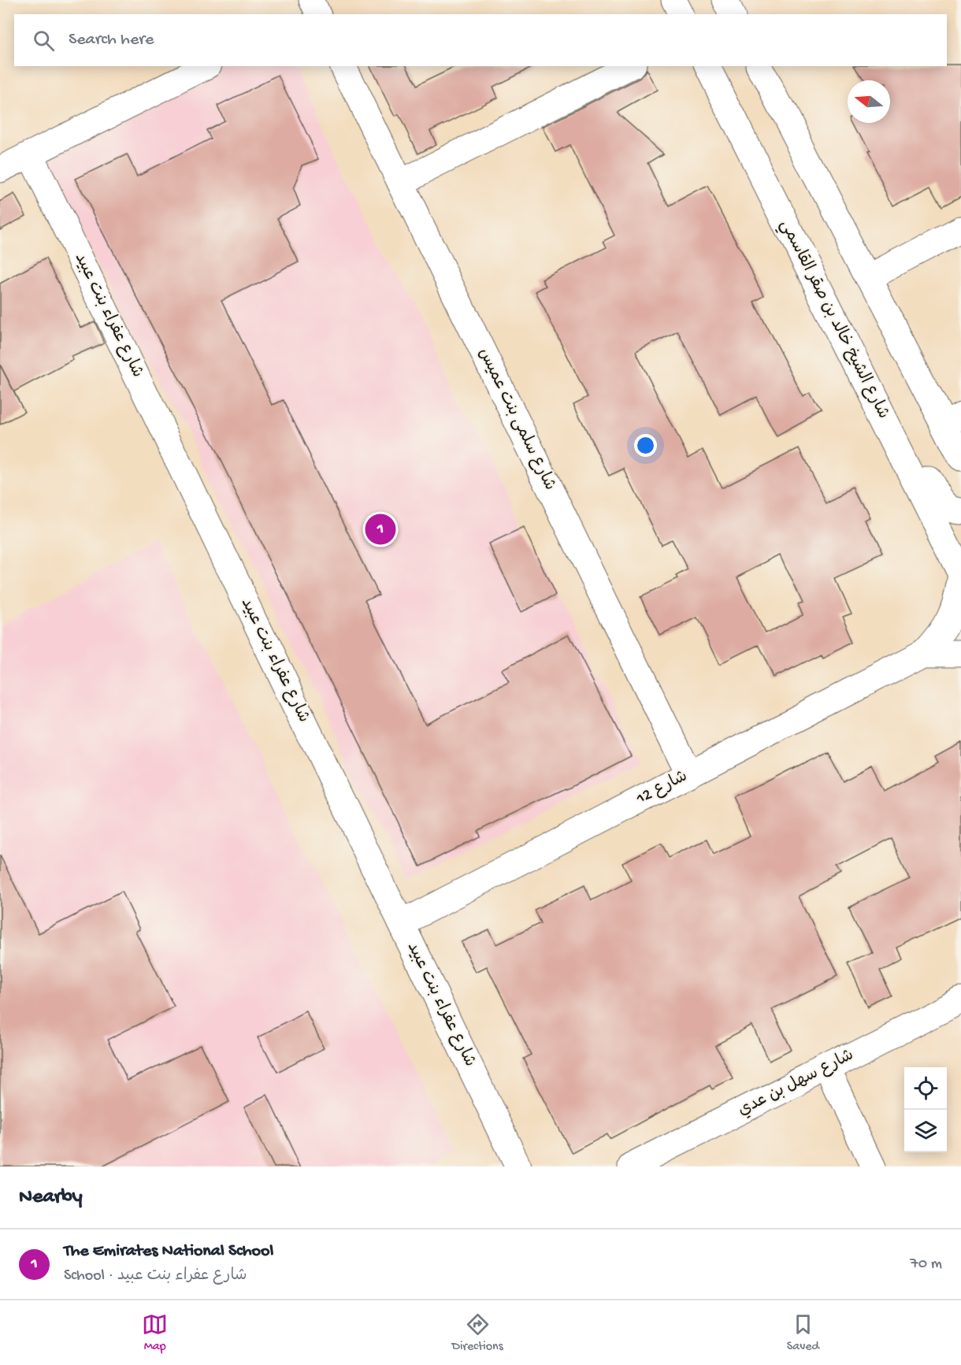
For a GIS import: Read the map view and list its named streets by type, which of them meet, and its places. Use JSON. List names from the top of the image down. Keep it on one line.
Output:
{"streets":{"street":["شارع عفراء بنت عبيد","شارع الشيخ خالد بن صقر القاسمي","شارع سلمى بنت عميس","شارع 12","شارع سهل بن عدي"]},"crossings":[["شارع عفراء بنت عبيد","شارع 12"],["شارع الشيخ خالد بن صقر القاسمي","شارع 12"],["شارع سلمى بنت عميس","شارع 12"]],"north":"left","page":{"search":"Search here","pins":"1","heading":"Nearby","list":[{"mark":"1","name":"The Emirates National School","note":"School · شارع عفراء بنت عبيد","value":"70 m"}],"nav":["Map","Directions","Saved"]}}
